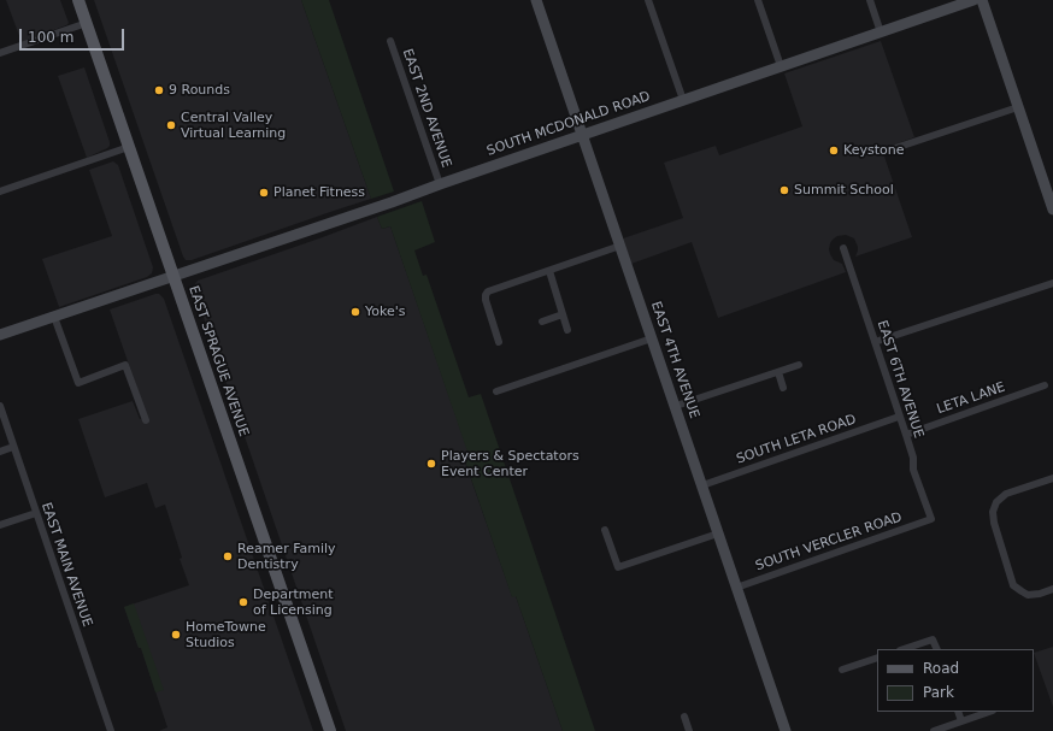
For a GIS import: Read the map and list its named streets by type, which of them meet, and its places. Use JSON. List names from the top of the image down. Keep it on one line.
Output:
{"streets":{"main road":["EAST SPRAGUE AVENUE"],"street":["EAST 2ND AVENUE","SOUTH MCDONALD ROAD","EAST 4TH AVENUE","EAST 6TH AVENUE","LETA LANE","SOUTH LETA ROAD","SOUTH VERCLER ROAD","EAST MAIN AVENUE"]},"crossings":[["EAST 2ND AVENUE","SOUTH MCDONALD ROAD"],["SOUTH MCDONALD ROAD","EAST 4TH AVENUE"],["SOUTH MCDONALD ROAD","EAST SPRAGUE AVENUE"],["EAST 4TH AVENUE","SOUTH LETA ROAD"],["EAST 4TH AVENUE","SOUTH VERCLER ROAD"],["EAST 6TH AVENUE","LETA LANE"],["EAST 6TH AVENUE","SOUTH LETA ROAD"],["EAST 6TH AVENUE","SOUTH VERCLER ROAD"]],"places":["9 Rounds","Central Valley Virtual Learning","Keystone","Summit School","Planet Fitness","Yoke's","Players & Spectators Event Center","Reamer Family Dentistry","Department of Licensing","HomeTowne Studios"],"legend":["Road","Park"],"scale_bar":"100 m"}
